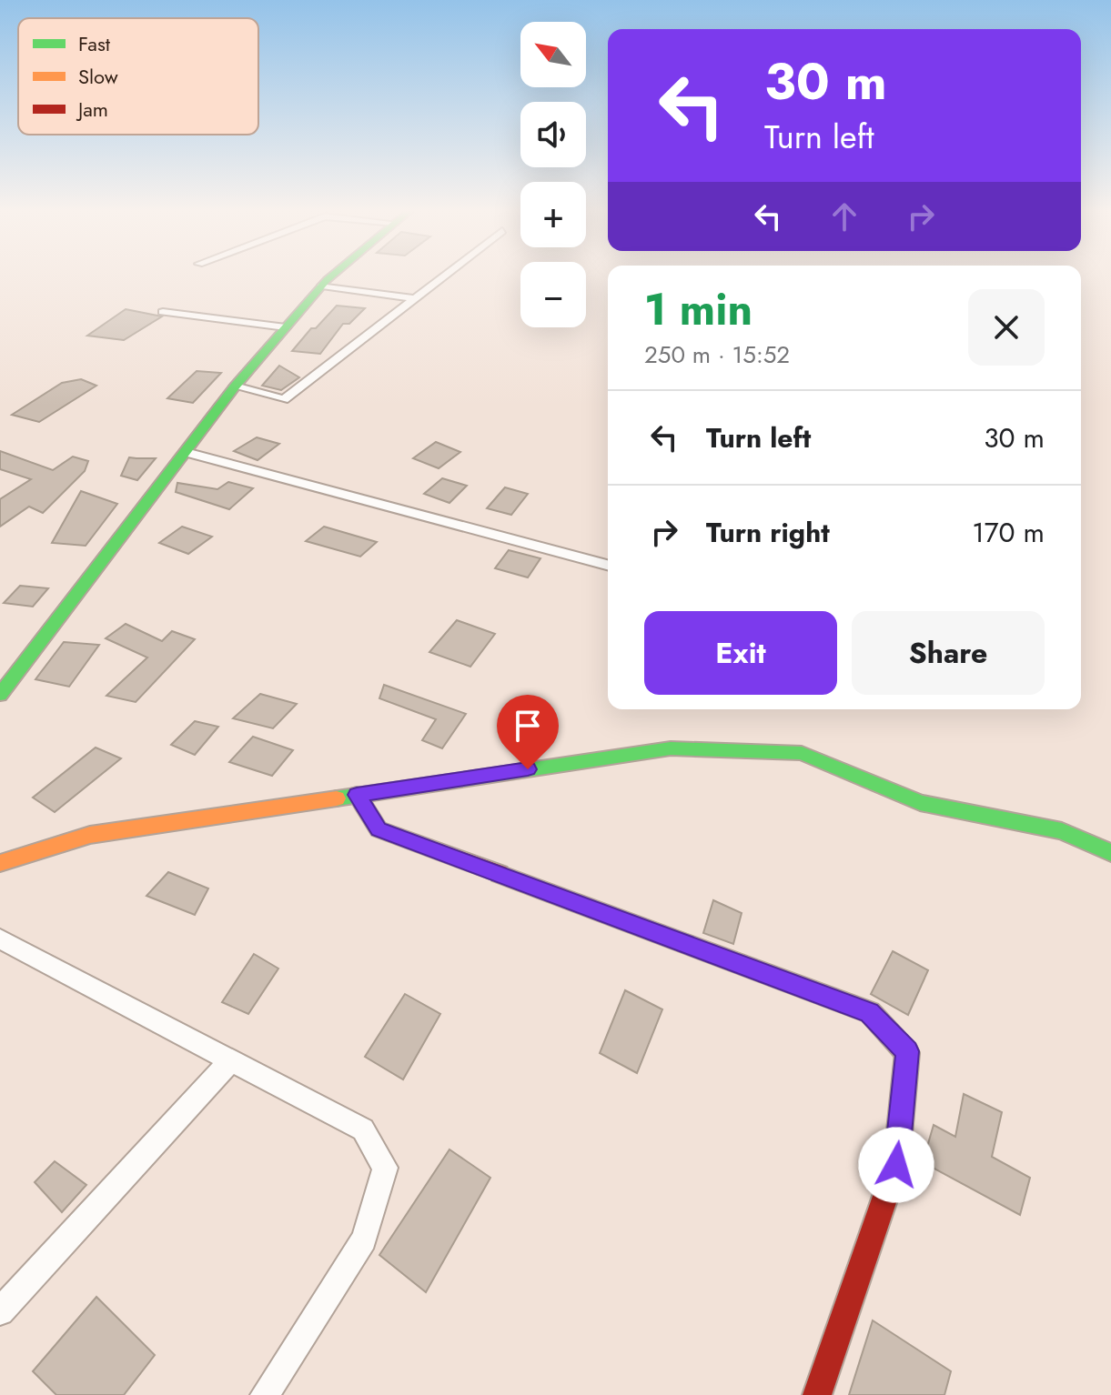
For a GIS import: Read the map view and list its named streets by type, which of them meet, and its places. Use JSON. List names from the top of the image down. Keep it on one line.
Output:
{"legend":["Fast","Slow","Jam"],"north":"top left","page":{"map_buttons":["+","−"],"turn":["30 m","Turn left"],"heading":["1 min","250 m · 15:52"],"list":[{"name":"Turn left","value":"30 m"},{"name":"Turn right","value":"170 m"}],"buttons":["Exit","Share"]}}
